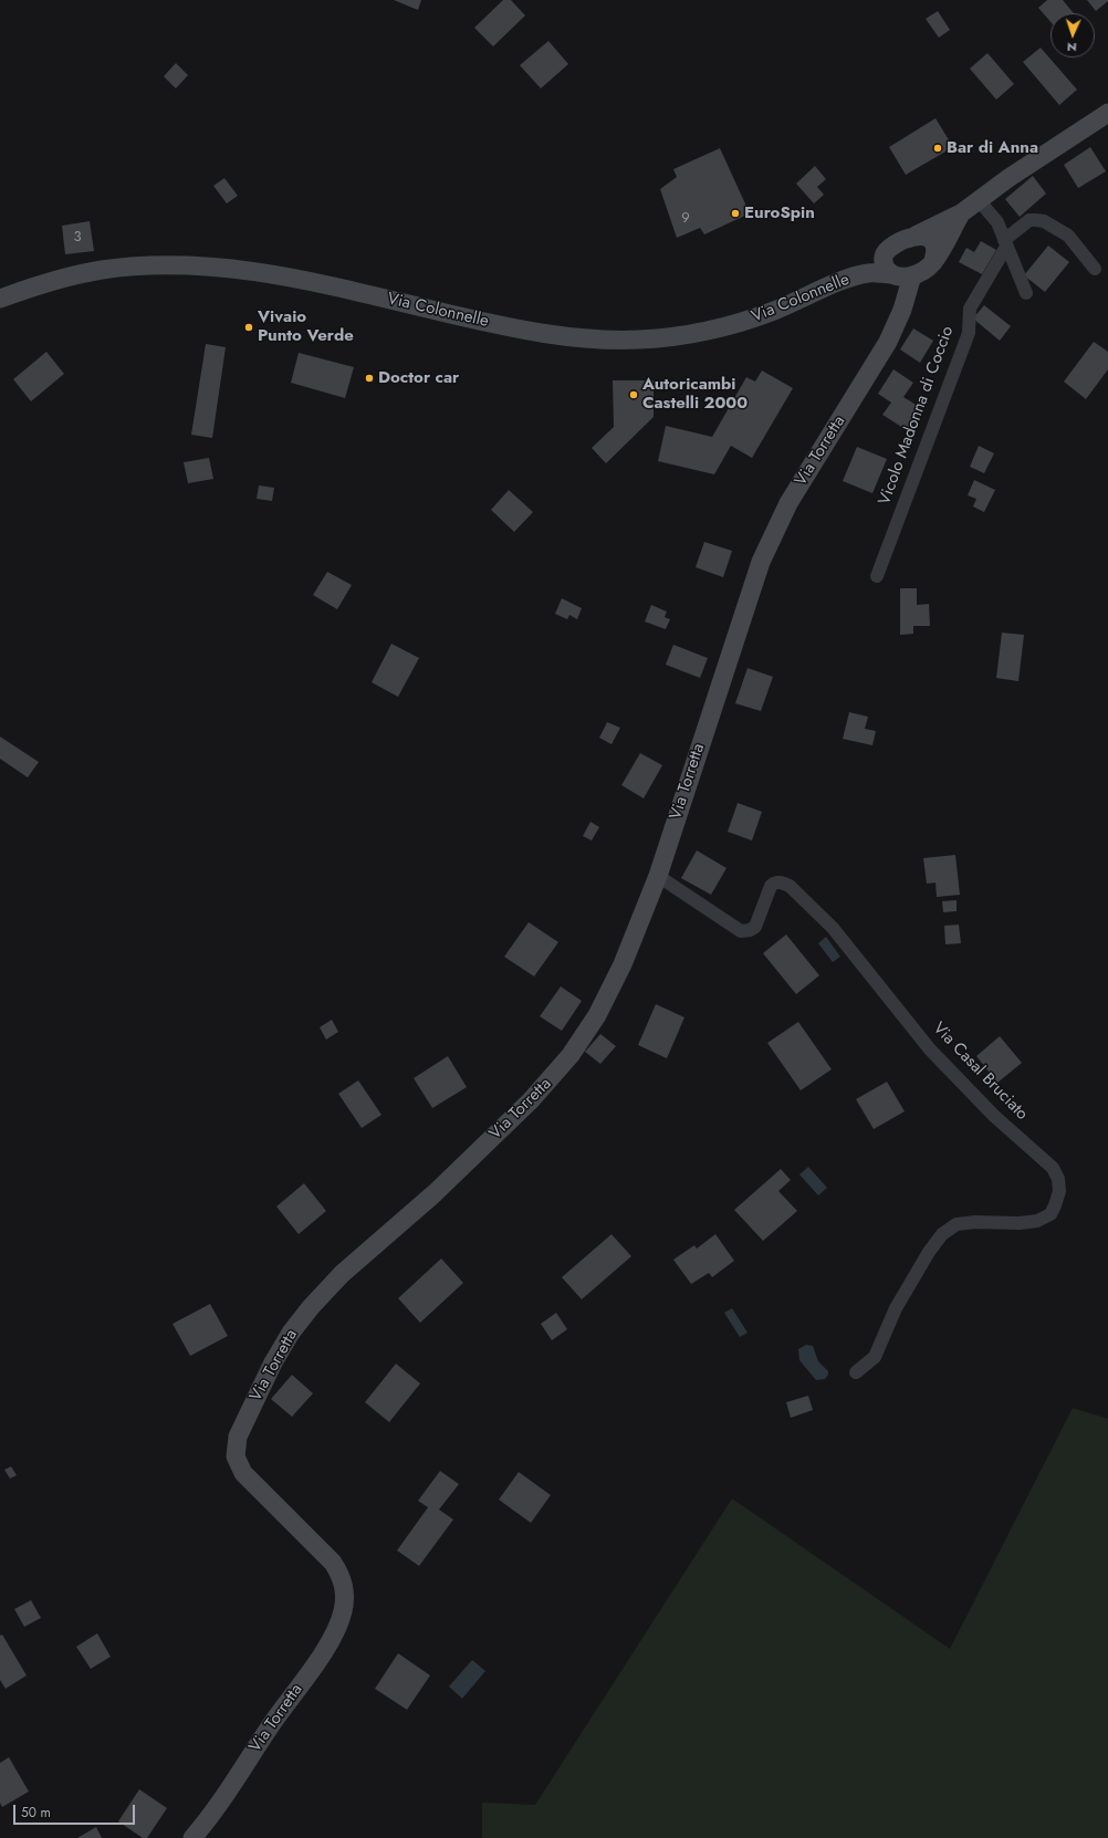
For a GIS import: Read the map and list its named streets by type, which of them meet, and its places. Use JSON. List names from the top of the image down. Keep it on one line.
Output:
{"streets":{"street":["Via Colonnelle","Vicolo Madonna di Coccio","Via Torretta","Via Casal Bruciato"]},"crossings":[["Via Colonnelle","Via Torretta"],["Via Torretta","Via Casal Bruciato"]],"places":["Bar di Anna","EuroSpin","Vivaio Punto Verde","Doctor car","Autoricambi Castelli 2000"],"house_numbers":["9","3"],"scale_bar":"50 m","north":"bottom"}
